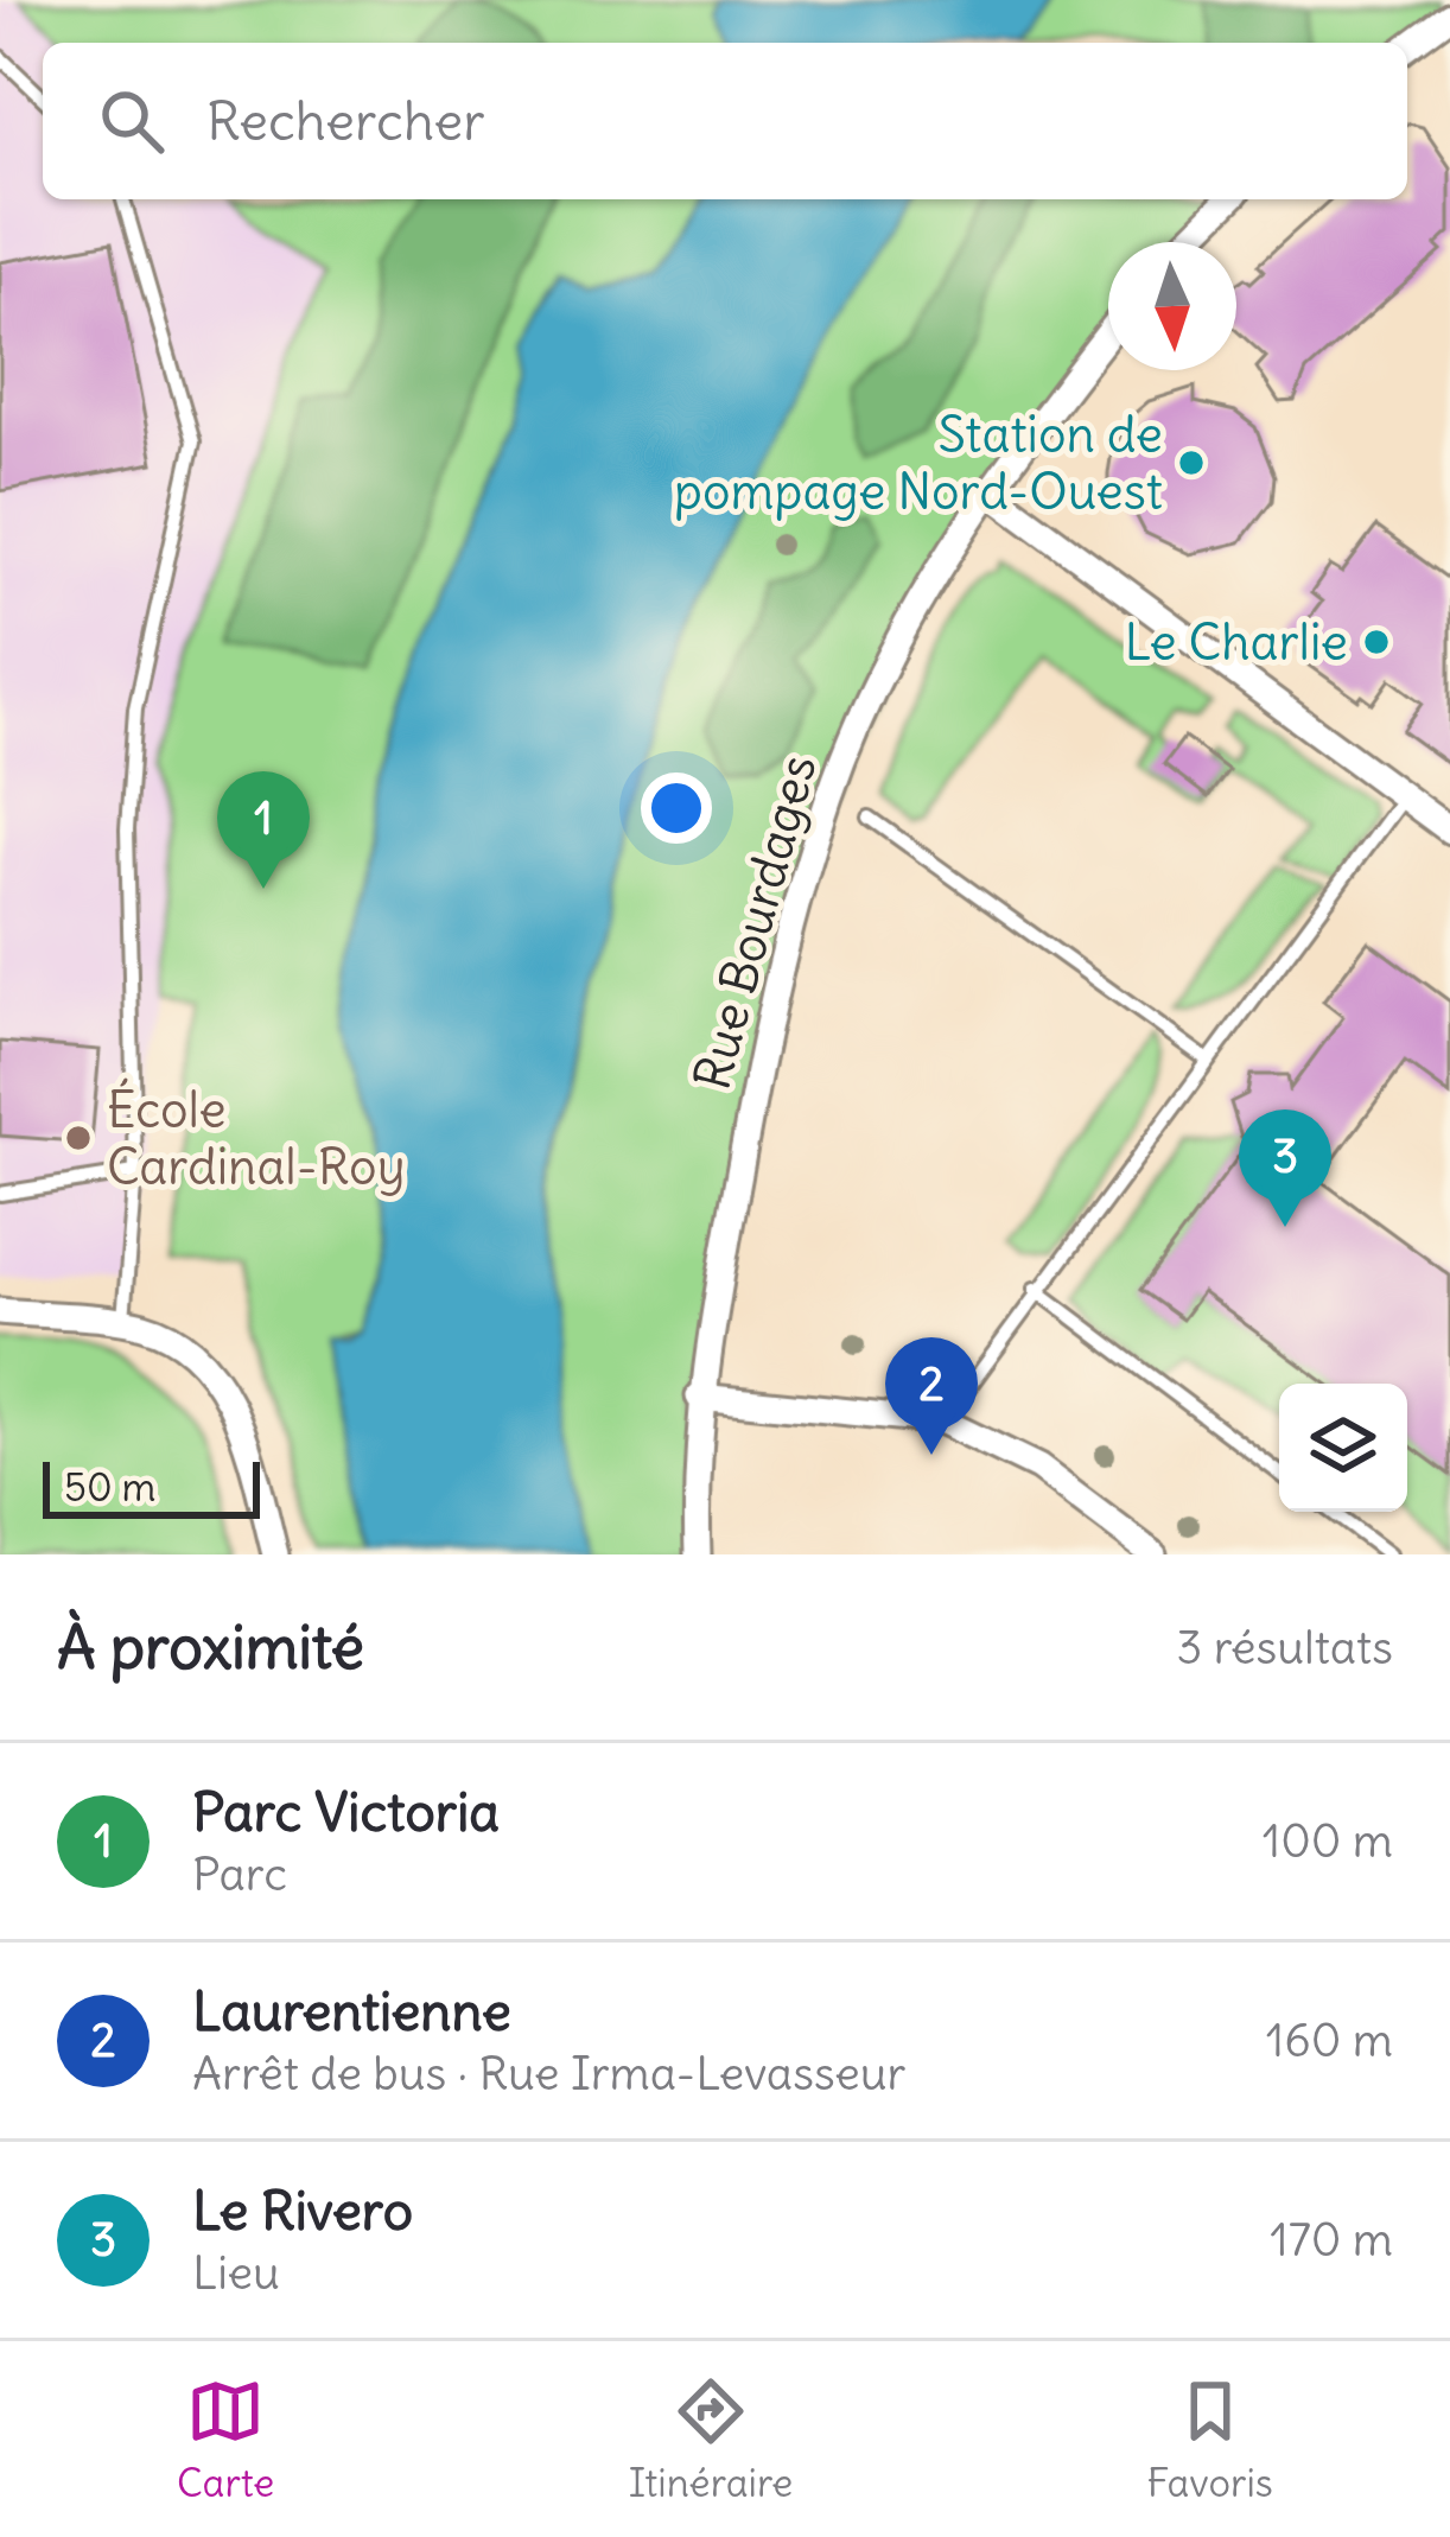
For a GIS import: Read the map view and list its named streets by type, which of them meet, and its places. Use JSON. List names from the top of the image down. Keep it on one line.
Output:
{"streets":{"street":["Rue Bourdages"]},"places":["Station de pompage Nord-Ouest","Le Charlie","École Cardinal-Roy"],"scale_bar":"50 m","north":"bottom","page":{"search":"Rechercher","pins":["1","3","2"],"scale":"50 m","heading":["À proximité","3 résultats"],"list":[{"mark":"1","name":"Parc Victoria","note":"Parc","value":"100 m"},{"mark":"2","name":"Laurentienne","note":"Arrêt de bus · Rue Irma-Levasseur","value":"160 m"},{"mark":"3","name":"Le Rivero","note":"Lieu","value":"170 m"}],"nav":["Carte","Itinéraire","Favoris"]}}
